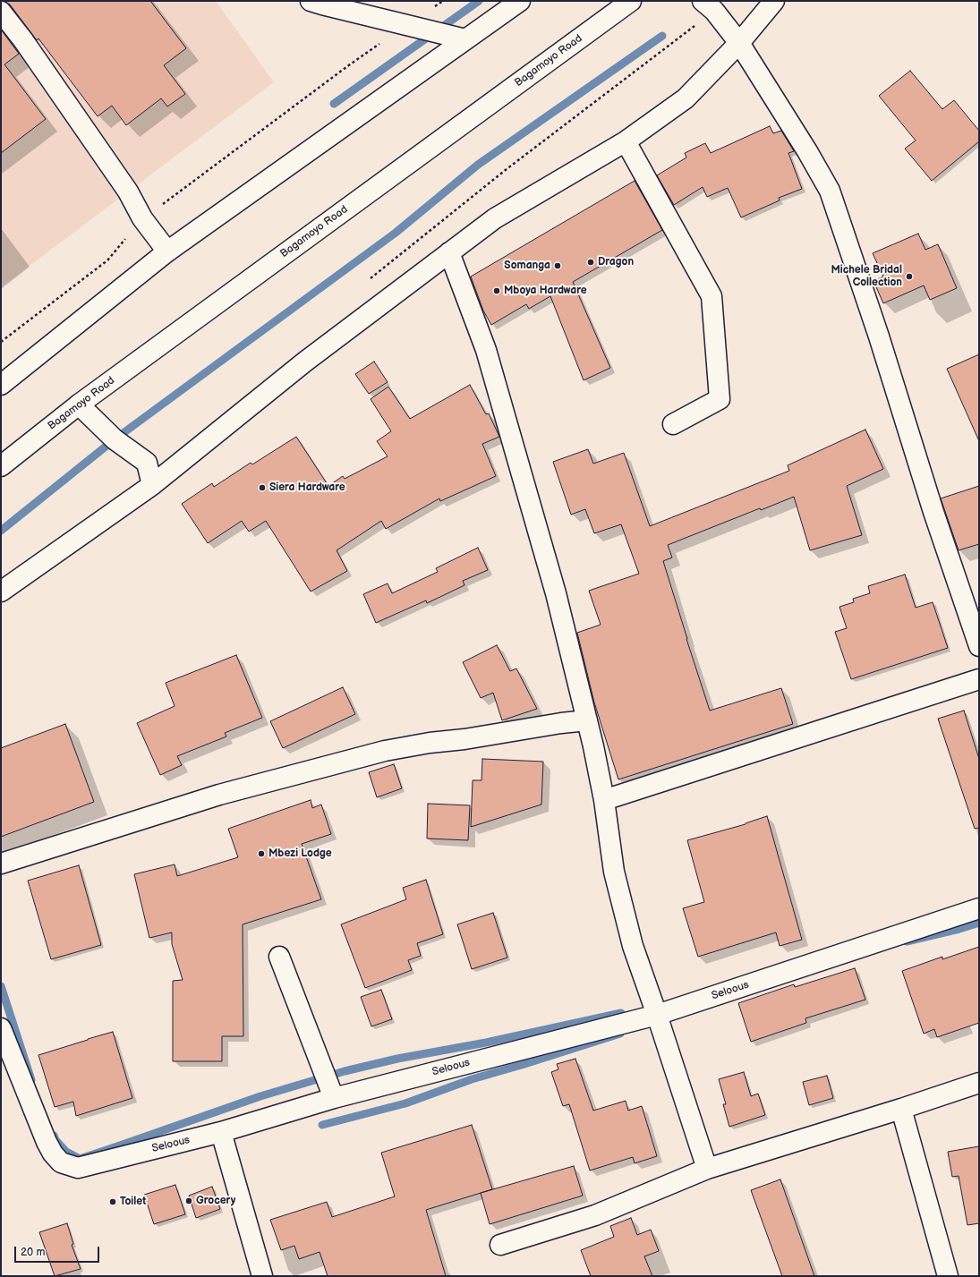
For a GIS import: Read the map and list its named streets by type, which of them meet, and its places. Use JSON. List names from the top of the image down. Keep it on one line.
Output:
{"streets":{"main road":["Bagamoyo Road","Seloous"]},"places":["Dragon","Somanga","Michele Bridal Collection","Mboya Hardware","Siera Hardware","Mbezi Lodge","Grocery","Toilet"],"scale_bar":"20 m"}
